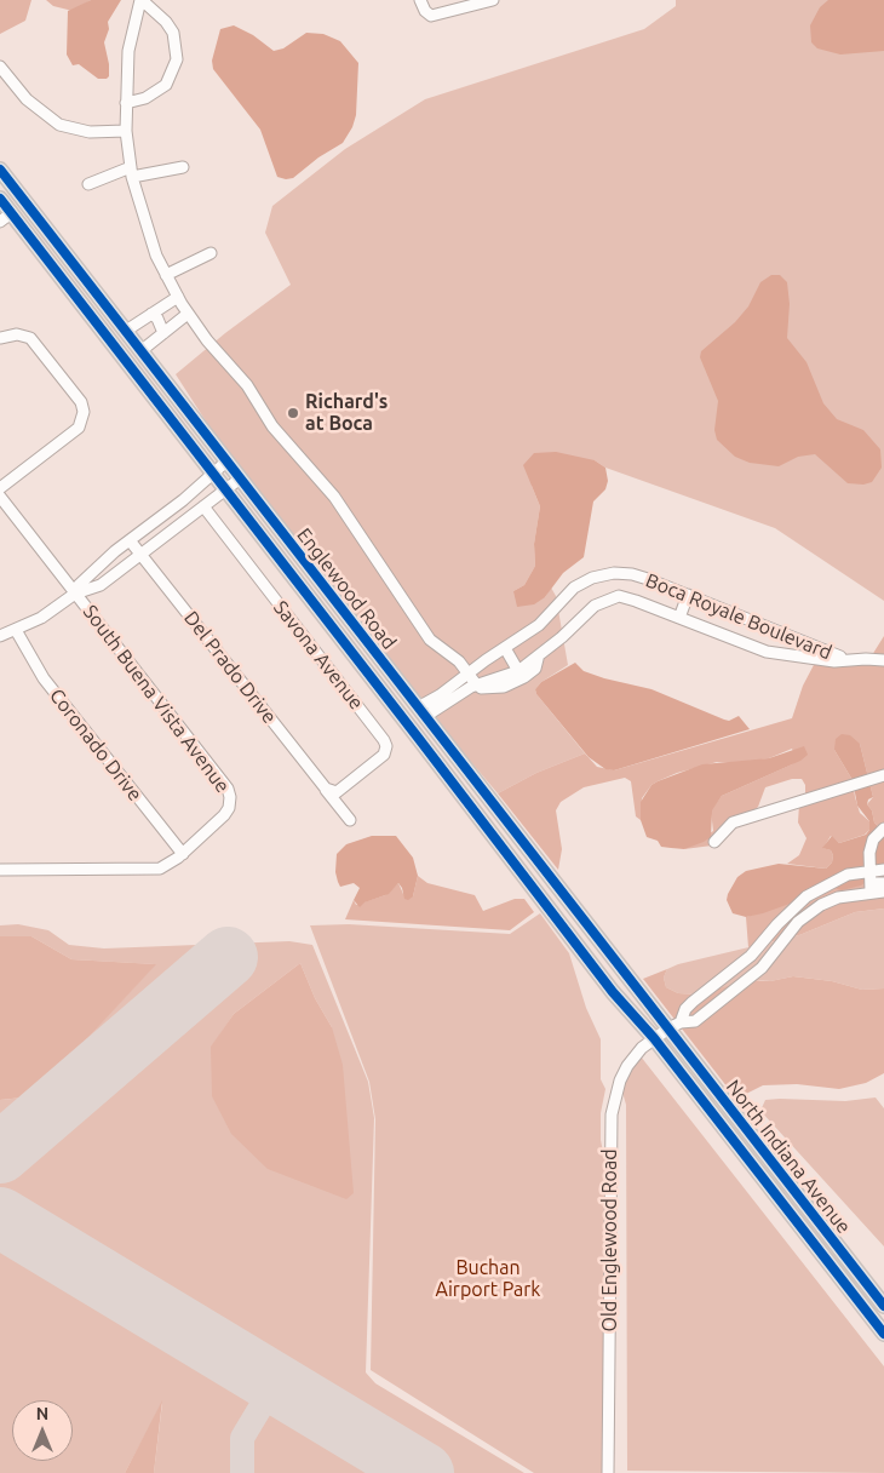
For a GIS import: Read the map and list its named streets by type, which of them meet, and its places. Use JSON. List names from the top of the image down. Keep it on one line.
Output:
{"streets":{"main road":["Englewood Road","North Indiana Avenue"],"street":["Boca Royale Boulevard","Savona Avenue","Del Prado Drive","South Buena Vista Avenue","Coronado Drive","Old Englewood Road"]},"crossings":[["Englewood Road","Boca Royale Boulevard"],["Englewood Road","North Indiana Avenue"],["Englewood Road","Old Englewood Road"],["Savona Avenue","Del Prado Drive"],["South Buena Vista Avenue","Coronado Drive"],["North Indiana Avenue","Old Englewood Road"]],"parks":["Buchan Airport Park"],"places":["Richard's at Boca"],"north":"top"}
